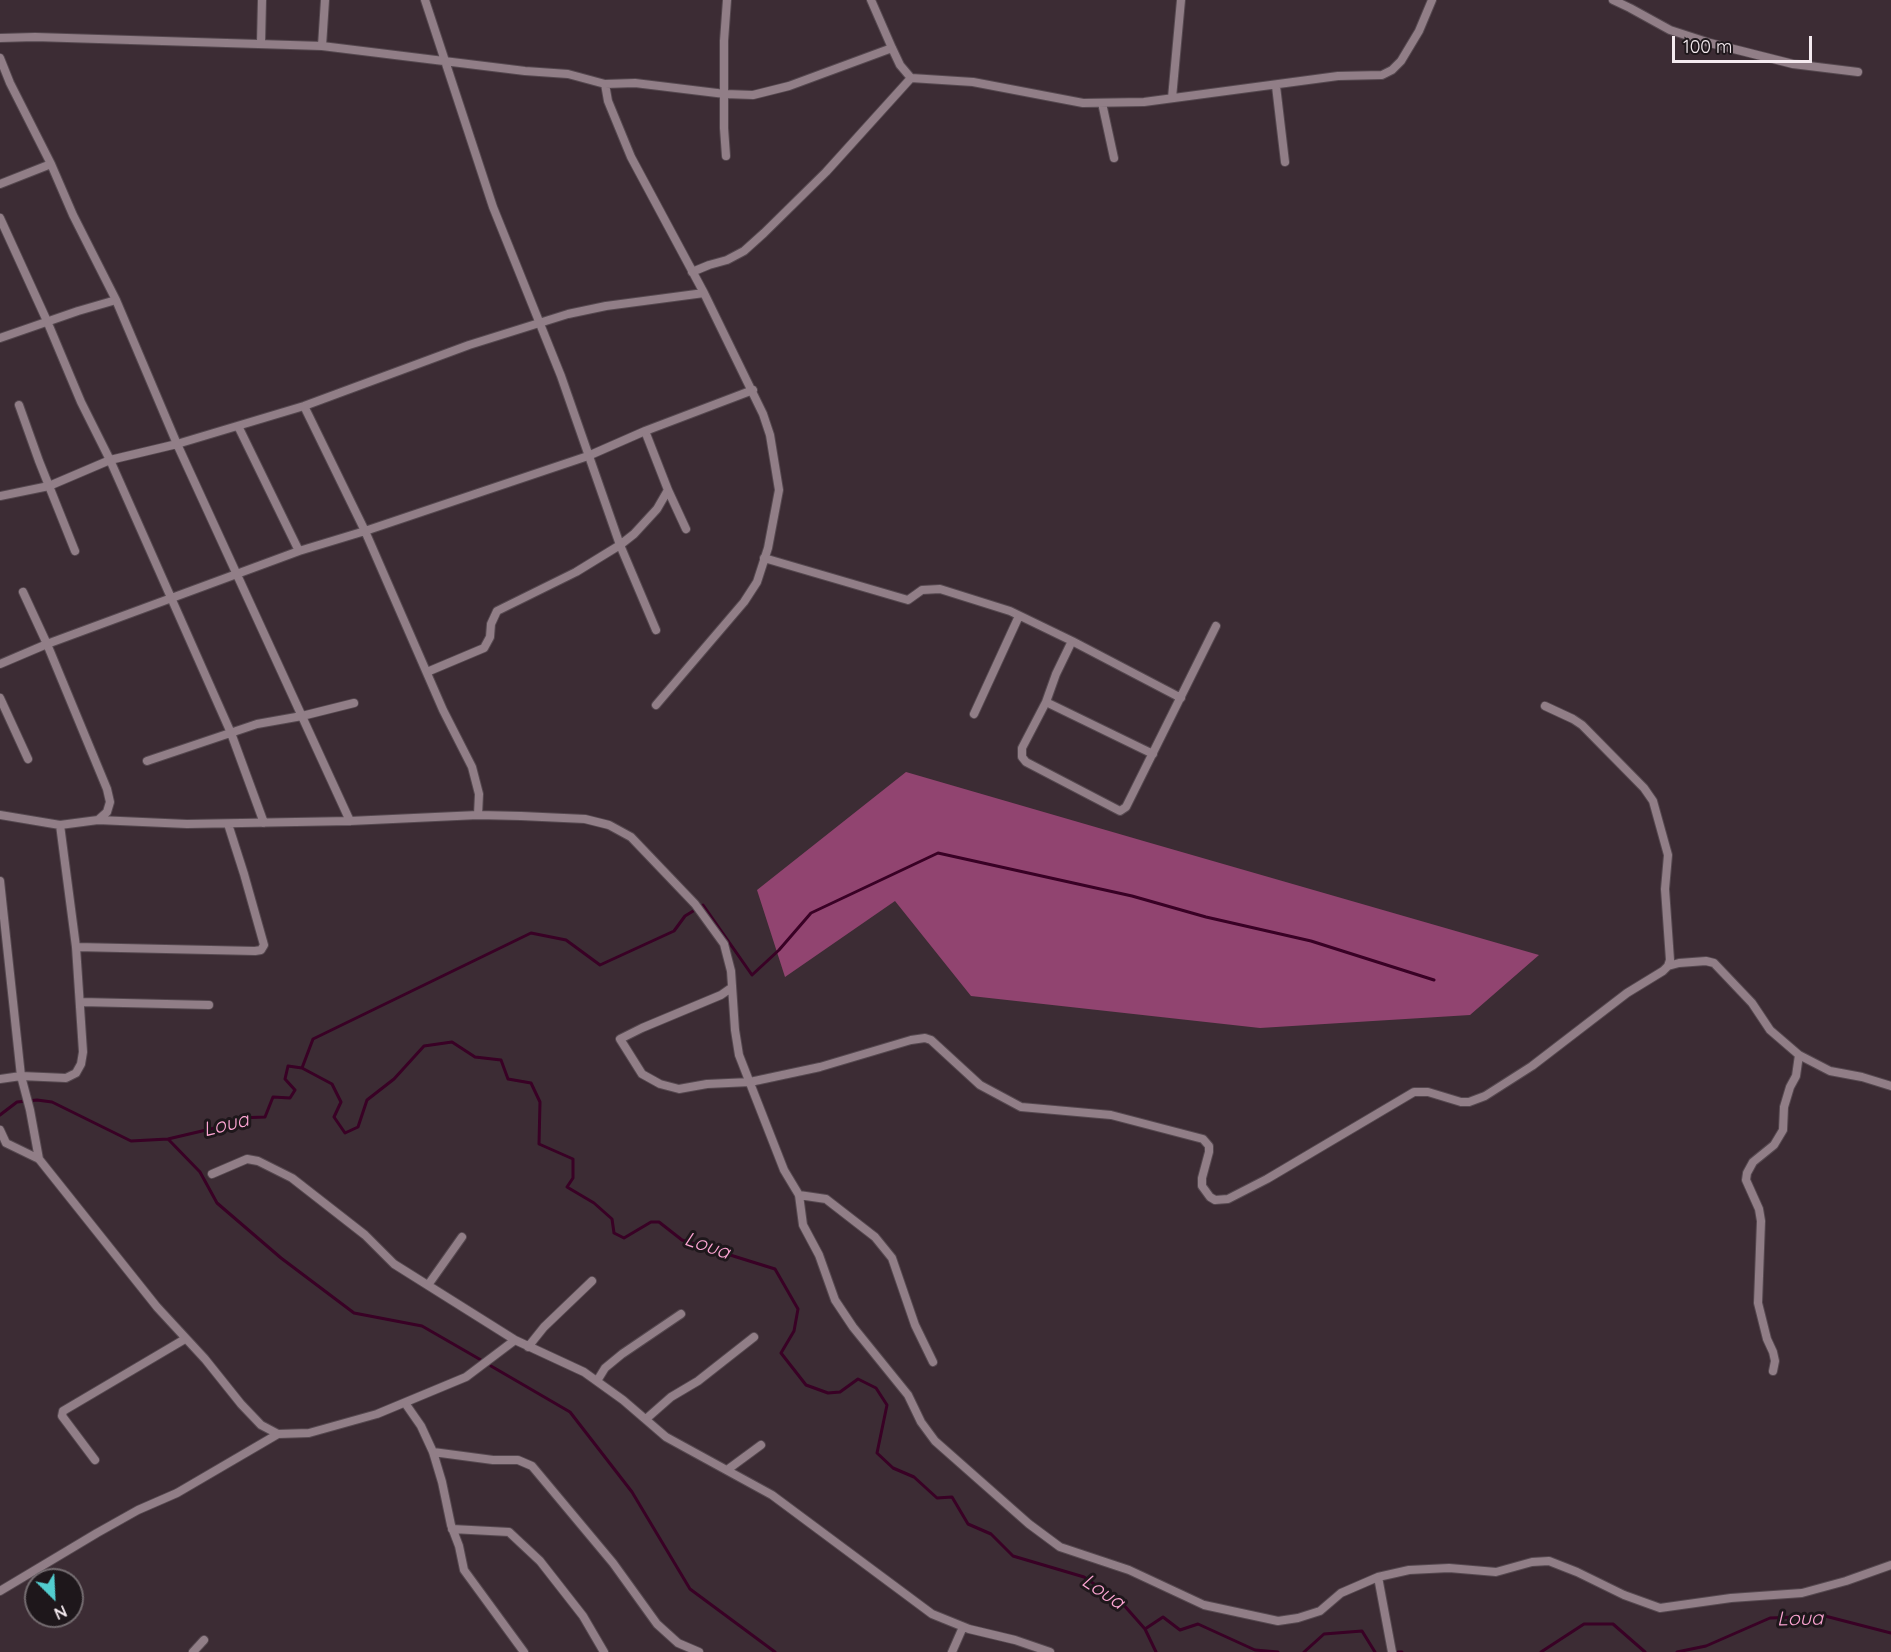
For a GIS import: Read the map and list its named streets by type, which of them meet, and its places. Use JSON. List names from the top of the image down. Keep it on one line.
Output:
{"water":["Loua"],"scale_bar":"100 m","north":"bottom right"}
